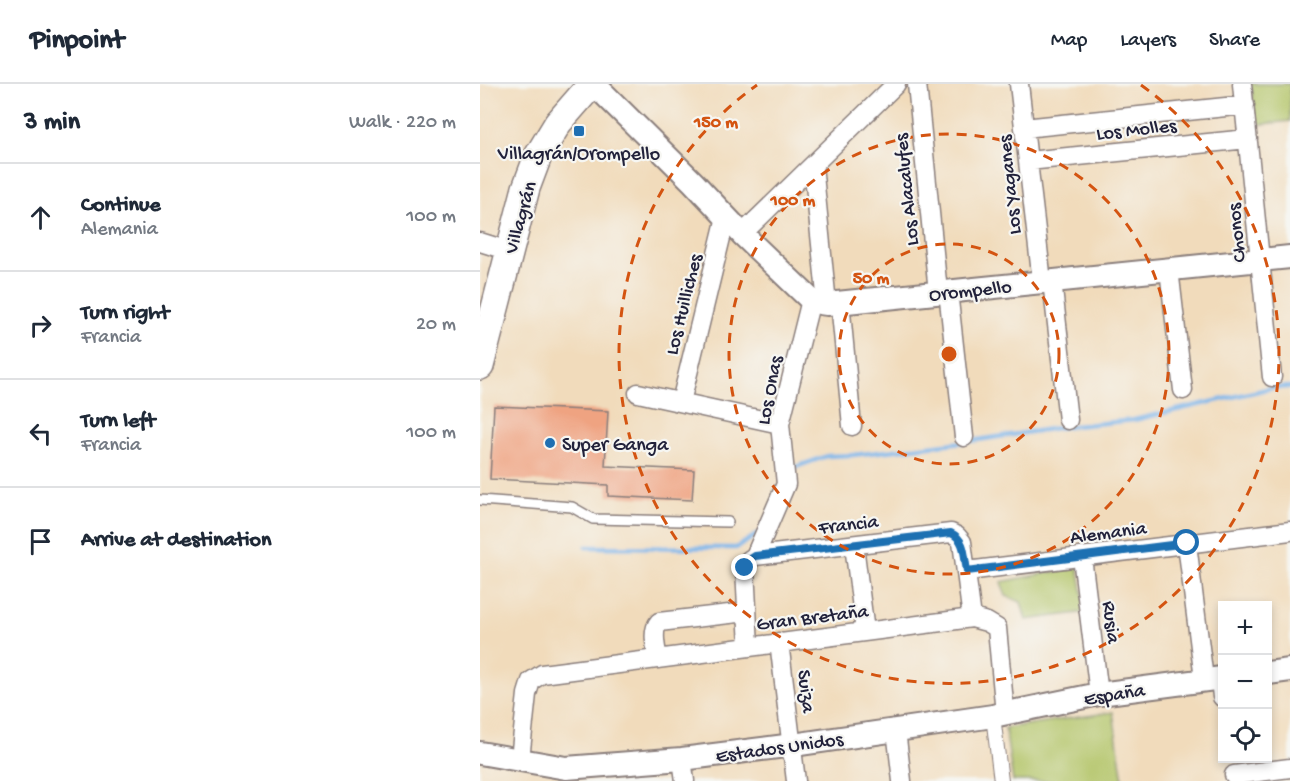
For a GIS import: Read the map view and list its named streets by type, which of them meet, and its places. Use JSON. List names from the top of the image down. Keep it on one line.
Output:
{"streets":{"main road":["Villagrán"],"street":["Los Molles","Los Yaganes","Los Alacalufes","Chonos","Orompello","Los Huilliches","Los Onas","Francia","Alemania","Gran Bretaña","Rusia","Suiza","España","Estados Unidos"]},"crossings":[["Los Molles","Los Yaganes"],["Los Molles","Chonos"],["Los Yaganes","Orompello"],["Los Alacalufes","Orompello"],["Chonos","Orompello"],["Orompello","Los Onas"],["Los Onas","Francia"],["Francia","Alemania"],["Francia","Gran Bretaña"],["Alemania","Rusia"],["Gran Bretaña","Suiza"],["Gran Bretaña","Estados Unidos"],["Rusia","España"],["Suiza","Estados Unidos"],["España","Estados Unidos"]],"places":{"transit":["Villagrán/Orompello"],"other":["Super Ganga"]},"page":{"header":"Pinpoint","nav":["Map","Layers","Share"],"heading":["3 min","Walk · 220 m"],"list":[["Continue","Alemania","100 m"],["Turn right","Francia","20 m"],["Turn left","Francia","100 m"],"Arrive at destination"],"map_buttons":["+","−"]},"rings":["150 m","100 m","50 m"]}
